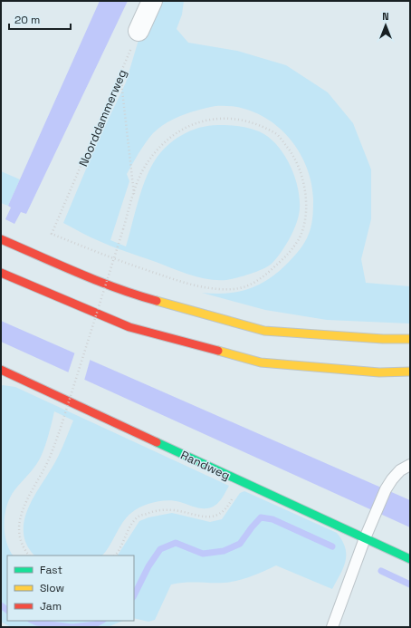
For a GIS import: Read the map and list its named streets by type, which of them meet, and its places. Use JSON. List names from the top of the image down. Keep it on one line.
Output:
{"streets":{"main road":["Randweg"],"path":["Noorddammerweg"]},"legend":["Fast","Slow","Jam"],"scale_bar":"20 m","north":"top"}
